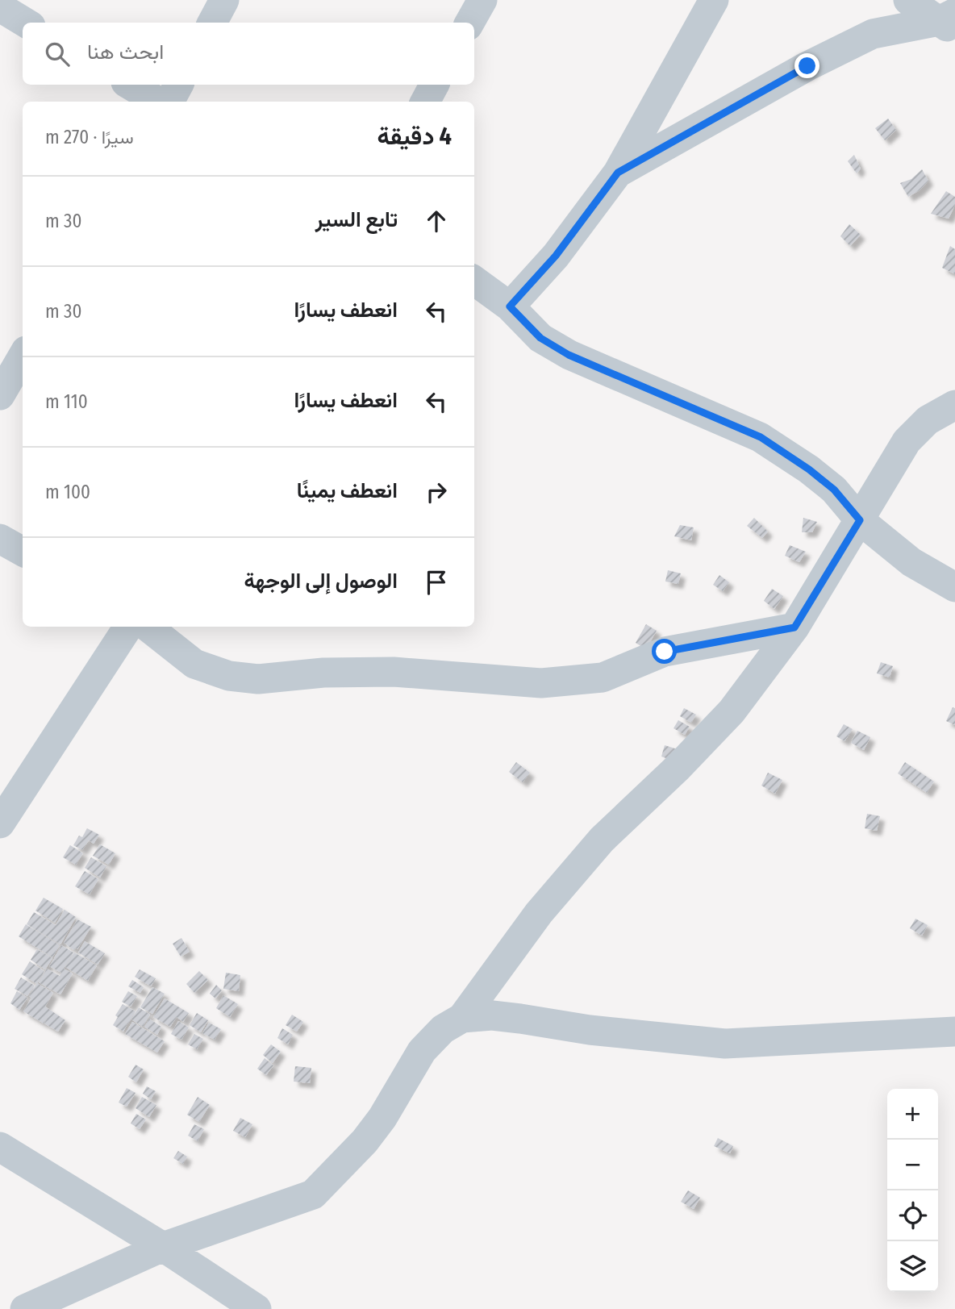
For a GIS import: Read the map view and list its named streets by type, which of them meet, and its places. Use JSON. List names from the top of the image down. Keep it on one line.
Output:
{"page":{"search":"ابحث هنا","heading":["4 دقيقة","سيرًا · 270 m"],"list":[["تابع السير","30 m"],["انعطف يسارًا","30 m"],["انعطف يسارًا","110 m"],["انعطف يمينًا","100 m"],"الوصول إلى الوجهة"],"map_buttons":["+","−"]}}
